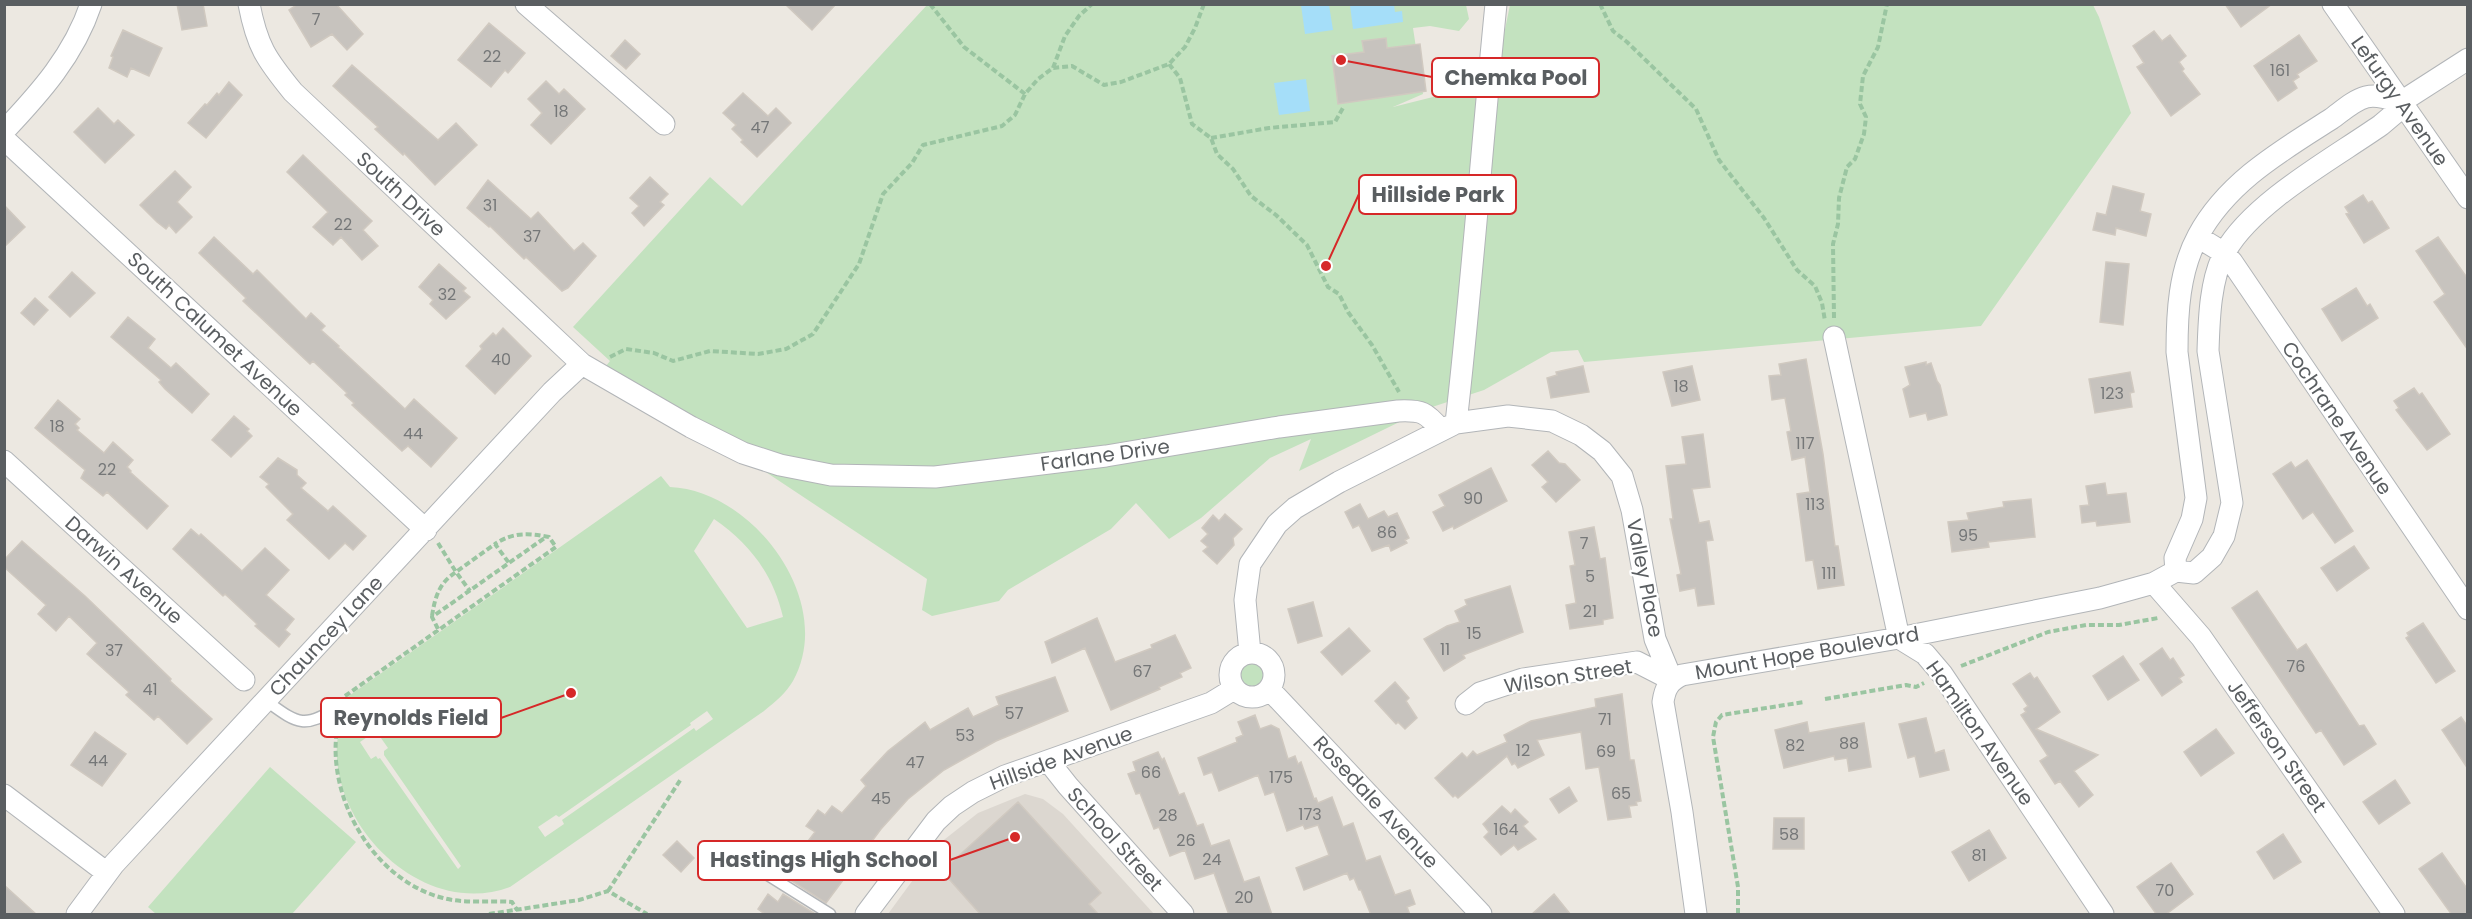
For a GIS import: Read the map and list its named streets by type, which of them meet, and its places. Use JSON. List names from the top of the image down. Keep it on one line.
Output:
{"streets":{"street":["Lefurgy Avenue","South Drive","South Calumet Avenue","Cochrane Avenue","Farlane Drive","Darwin Avenue","Valley Place","Chauncey Lane","Mount Hope Boulevard","Wilson Street","Hamilton Avenue","Jefferson Street","Hillside Avenue","Rosedale Avenue","School Street"]},"crossings":[["Lefurgy Avenue","Mount Hope Boulevard"],["South Drive","Farlane Drive"],["South Drive","Chauncey Lane"],["South Calumet Avenue","Chauncey Lane"],["Cochrane Avenue","Mount Hope Boulevard"],["Farlane Drive","Chauncey Lane"],["Valley Place","Mount Hope Boulevard"],["Valley Place","Wilson Street"],["Mount Hope Boulevard","Wilson Street"],["Mount Hope Boulevard","Hamilton Avenue"],["Mount Hope Boulevard","Jefferson Street"],["Hillside Avenue","Rosedale Avenue"],["Hillside Avenue","School Street"]],"places":["Chemka Pool","Hillside Park","Reynolds Field","Hastings High School"],"house_numbers":["7","22","161","18","47","31","22","37","32","40","18","123","18","44","117","22","90","113","86","95","7","111","5","21","15","11","37","76","67","41","57","71","53","88","82","12","69","44","47","66","175","65","45","173","28","164","58","26","81","24","70","20"]}
